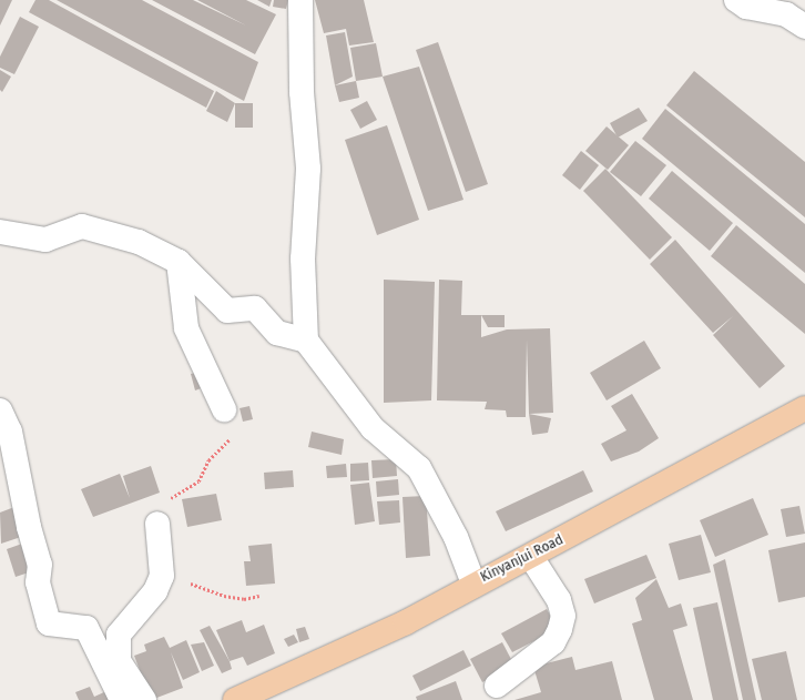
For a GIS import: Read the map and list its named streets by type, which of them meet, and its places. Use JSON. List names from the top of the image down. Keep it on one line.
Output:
{"streets":{"main road":["Kinyanjui Road"]}}
